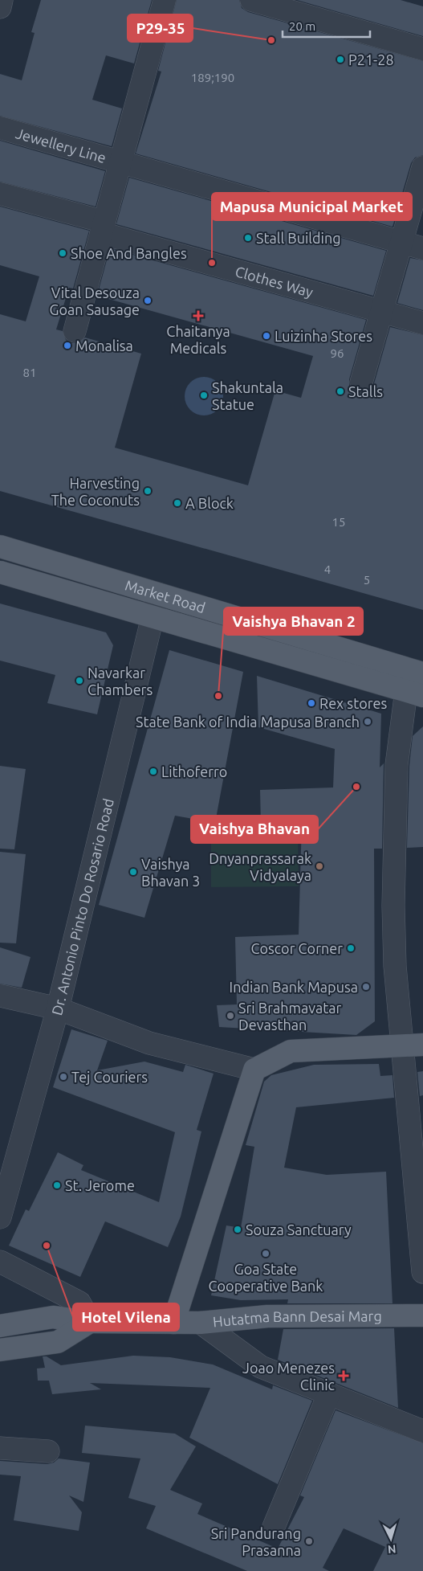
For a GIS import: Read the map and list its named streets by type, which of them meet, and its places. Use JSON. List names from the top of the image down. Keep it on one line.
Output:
{"streets":{"main road":["Market Road","Hutatma Bann Desai Marg"],"street":["Jewellery Line","Clothes Way","Dr. Antonio Pinto Do Rosario Road"]},"crossings":[["Market Road","Dr. Antonio Pinto Do Rosario Road"]],"places":{"other":["P29-35","P21-28","Stall Building","Shoe And Bangles","Mapusa Municipal Market","Vital Desouza Goan Sausage","Luizinha Stores","Monalisa","Stalls","Shakuntala Statue","Harvesting The Coconuts","A Block","Navarkar Chambers","Vaishya Bhavan 2","Rex stores","State Bank of India Mapusa Branch","Lithoferro","Vaishya Bhavan","Dnyanprassarak Vidyalaya","Vaishya Bhavan 3","Coscor Corner","Indian Bank Mapusa","Sri Brahmavatar Devasthan","Tej Couriers","St. Jerome","Souza Sanctuary","Hotel Vilena","Goa State Cooperative Bank","Sri Pandurang Prasanna"],"health":["Chaitanya Medicals","Joao Menezes Clinic"]},"house_numbers":["189;190","96","81","15","4","5"],"scale_bar":"20 m","north":"bottom"}
